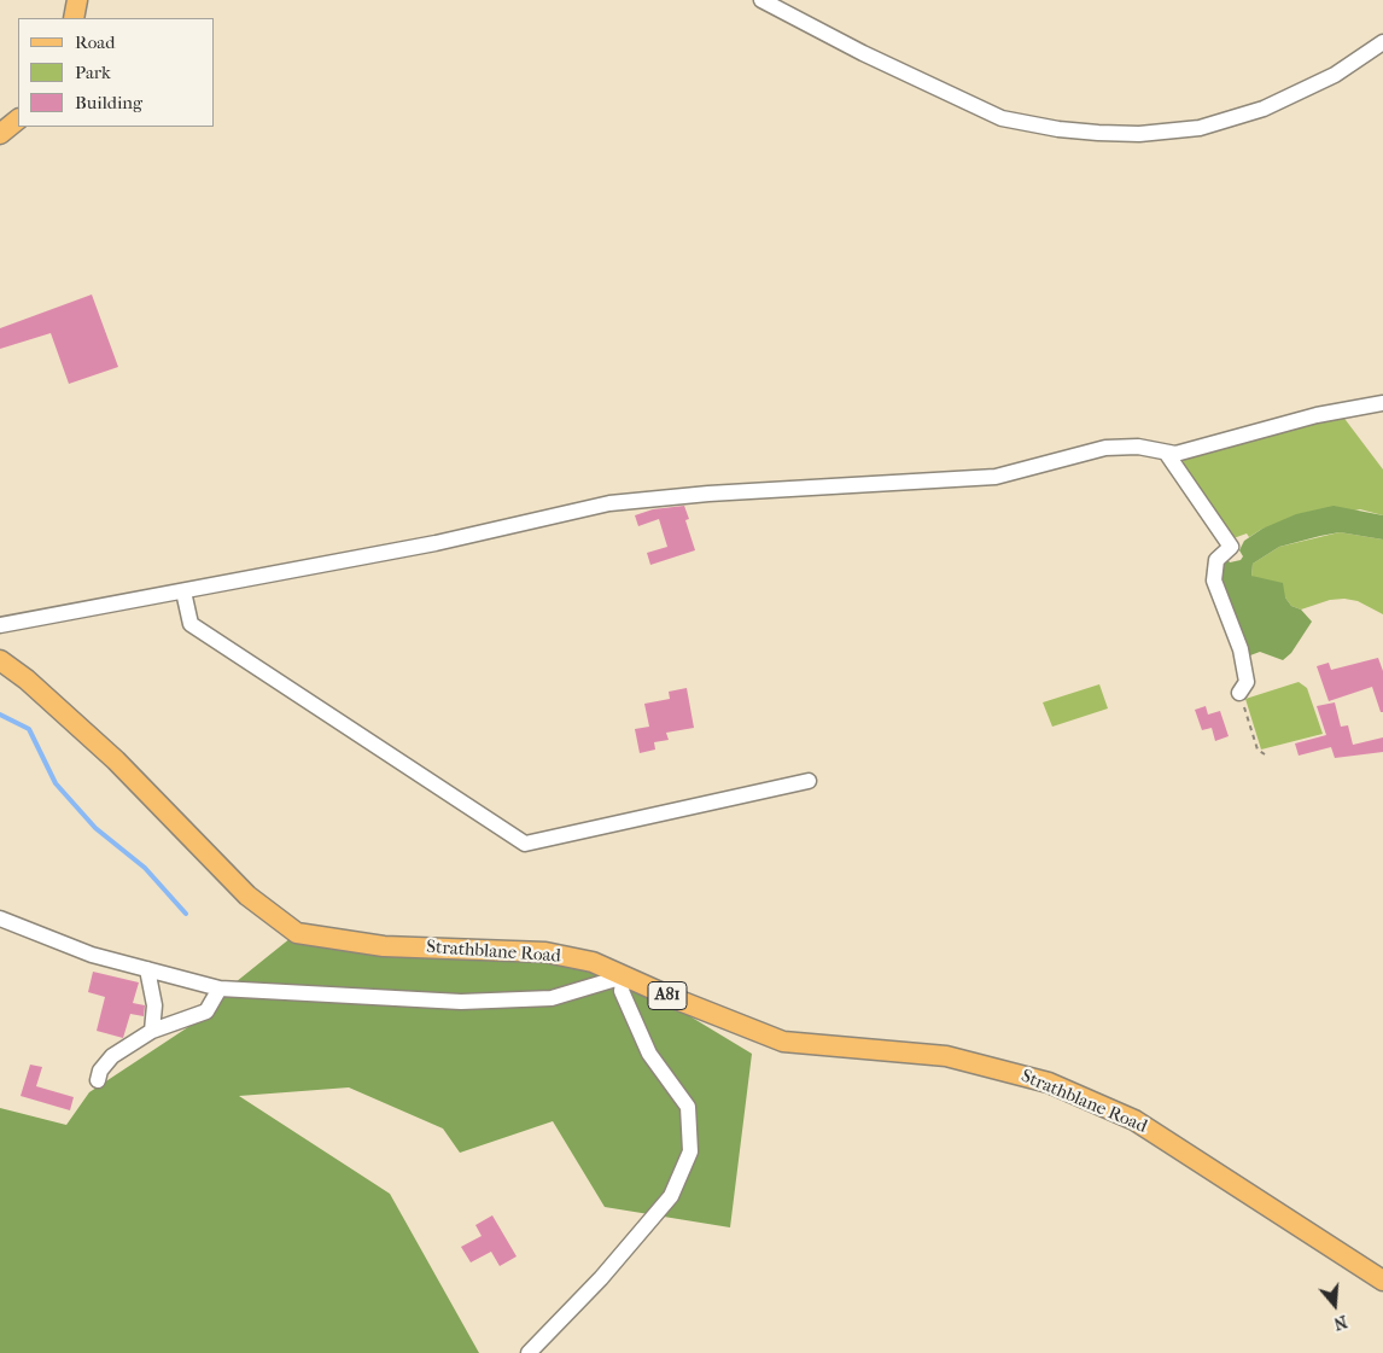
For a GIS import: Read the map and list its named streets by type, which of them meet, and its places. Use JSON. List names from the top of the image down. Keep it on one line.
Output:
{"streets":{"main road":["Strathblane Road","A81"]},"legend":["Road","Park","Building"],"north":"bottom"}
